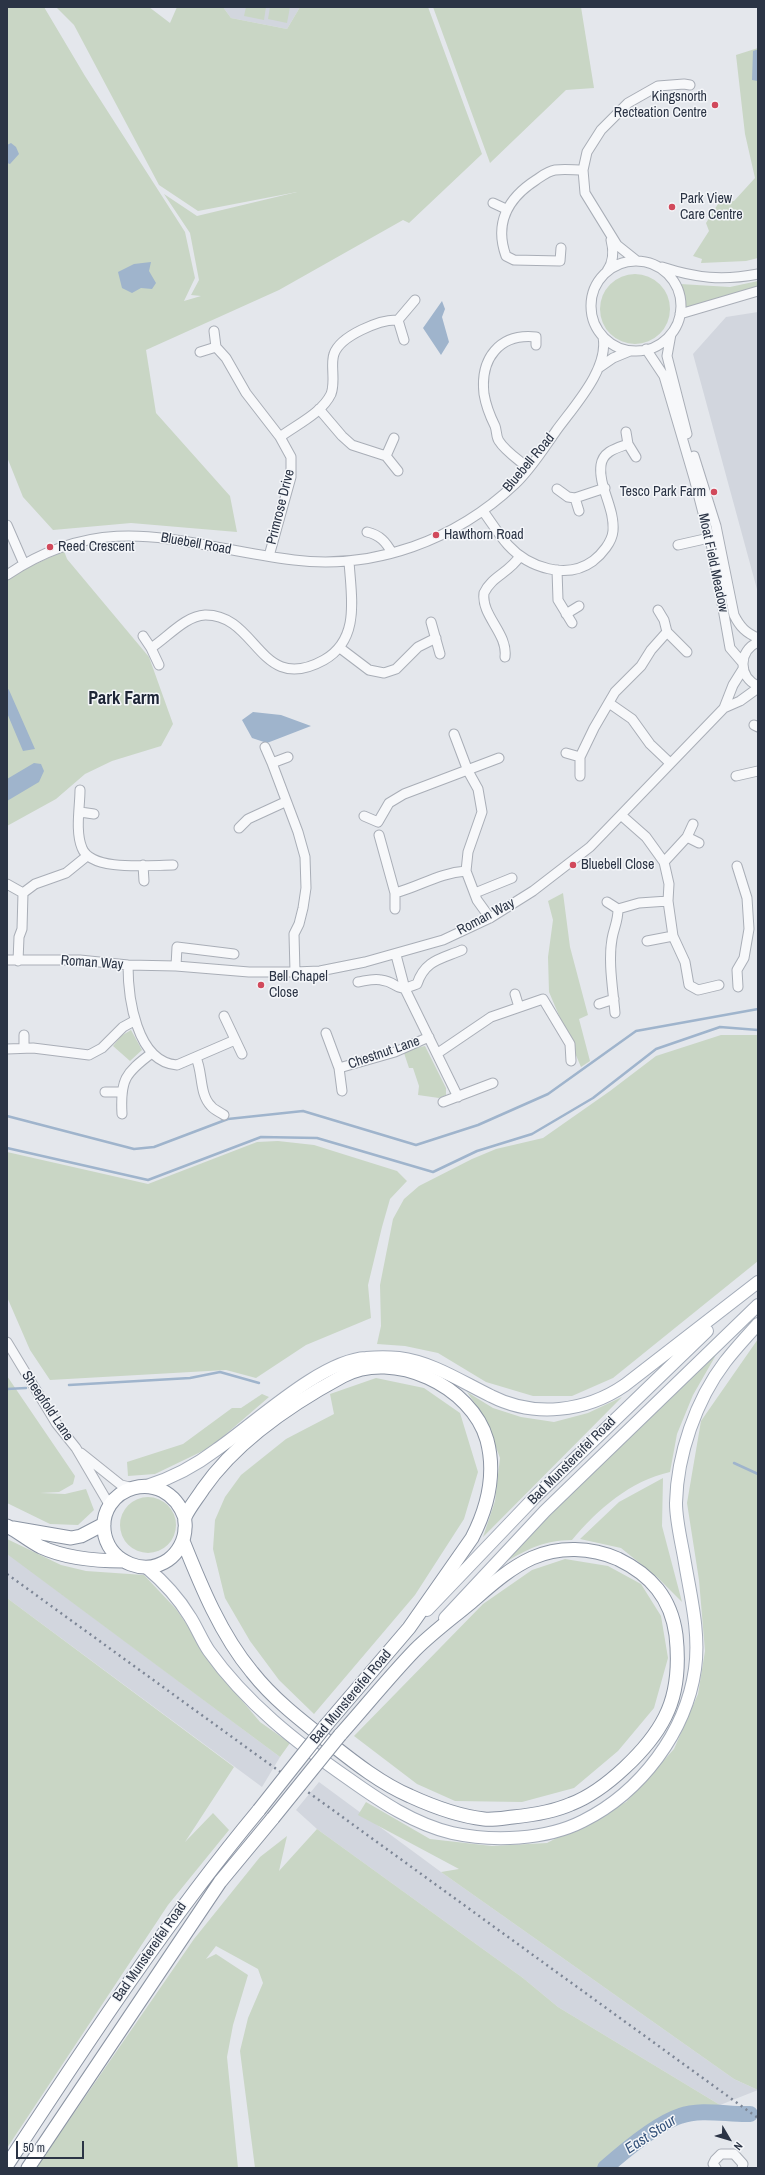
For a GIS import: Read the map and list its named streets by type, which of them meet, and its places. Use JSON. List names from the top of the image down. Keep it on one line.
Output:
{"streets":{"highway":["Bad Munstereifel Road"],"street":["Bluebell Road","Primrose Drive","Moat Field Meadow","Roman Way","Chestnut Lane","Sheepfold Lane"]},"crossings":[["Bluebell Road","Primrose Drive"],["Bluebell Road","Moat Field Meadow"],["Moat Field Meadow","Roman Way"],["Roman Way","Chestnut Lane"]],"districts":["Park Farm"],"water":["East Stour"],"places":["Kingsnorth Recteation Centre","Park View Care Centre","Tesco Park Farm","Hawthorn Road","Reed Crescent","Bluebell Close","Bell Chapel Close"],"scale_bar":"50 m","north":"bottom right"}
